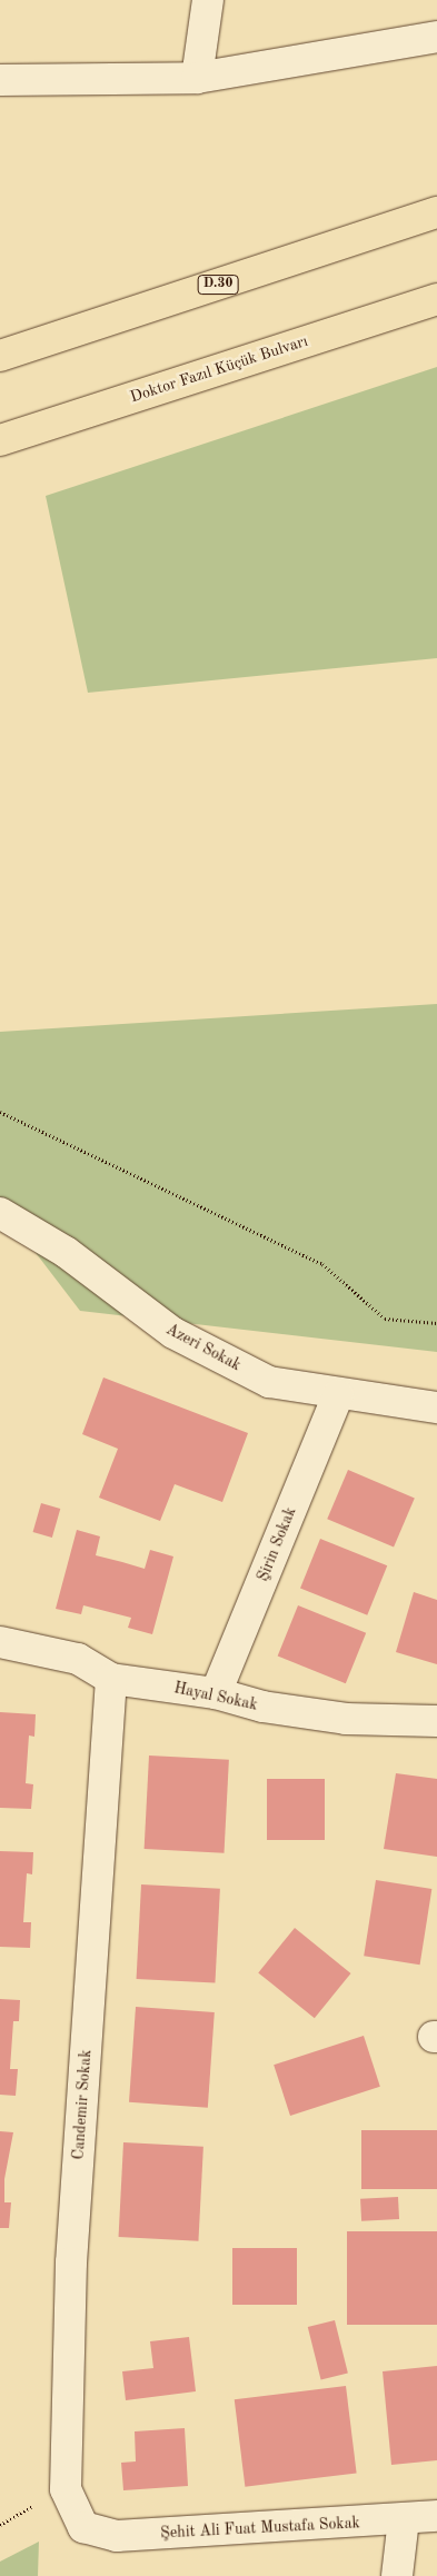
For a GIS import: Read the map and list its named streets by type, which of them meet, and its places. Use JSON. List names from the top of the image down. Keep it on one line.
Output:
{"streets":{"highway":["D.30","Doktor Fazıl Küçük Bulvarı"],"street":["Azeri Sokak","Şirin Sokak","Hayal Sokak","Candemir Sokak","Şehit Ali Fuat Mustafa Sokak"]},"crossings":[["Azeri Sokak","Şirin Sokak"],["Şirin Sokak","Hayal Sokak"],["Hayal Sokak","Candemir Sokak"],["Candemir Sokak","Şehit Ali Fuat Mustafa Sokak"]]}
